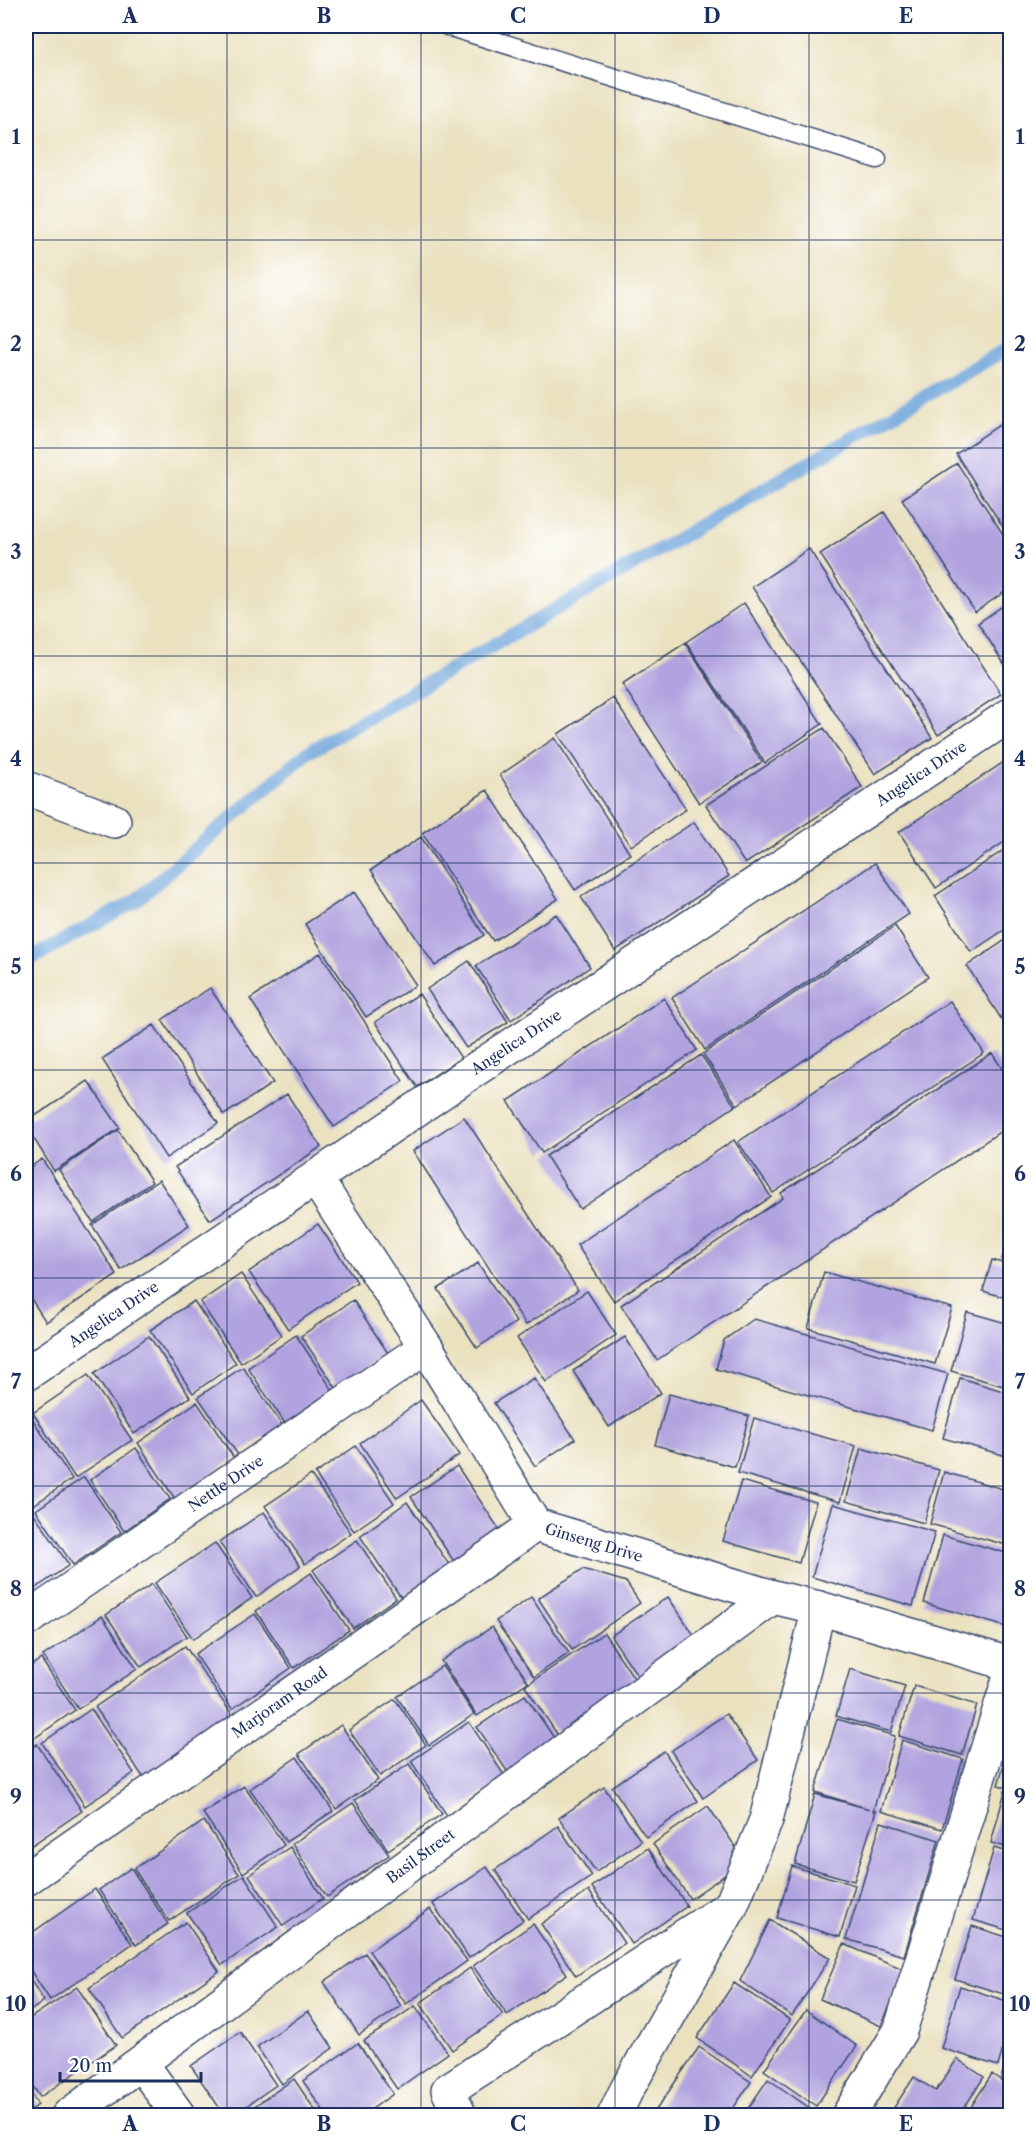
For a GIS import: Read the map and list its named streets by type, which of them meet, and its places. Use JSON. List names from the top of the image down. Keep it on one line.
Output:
{"streets":{"street":["Angelica Drive","Nettle Drive","Ginseng Drive","Marjoram Road","Basil Street"]},"crossings":[["Angelica Drive","Ginseng Drive"],["Nettle Drive","Ginseng Drive"],["Ginseng Drive","Marjoram Road"],["Ginseng Drive","Basil Street"]],"scale_bar":"20 m","grid":{"columns":["A","B","C","D","E"],"rows":["1","2","3","4","5","6","7","8","9","10"]}}
